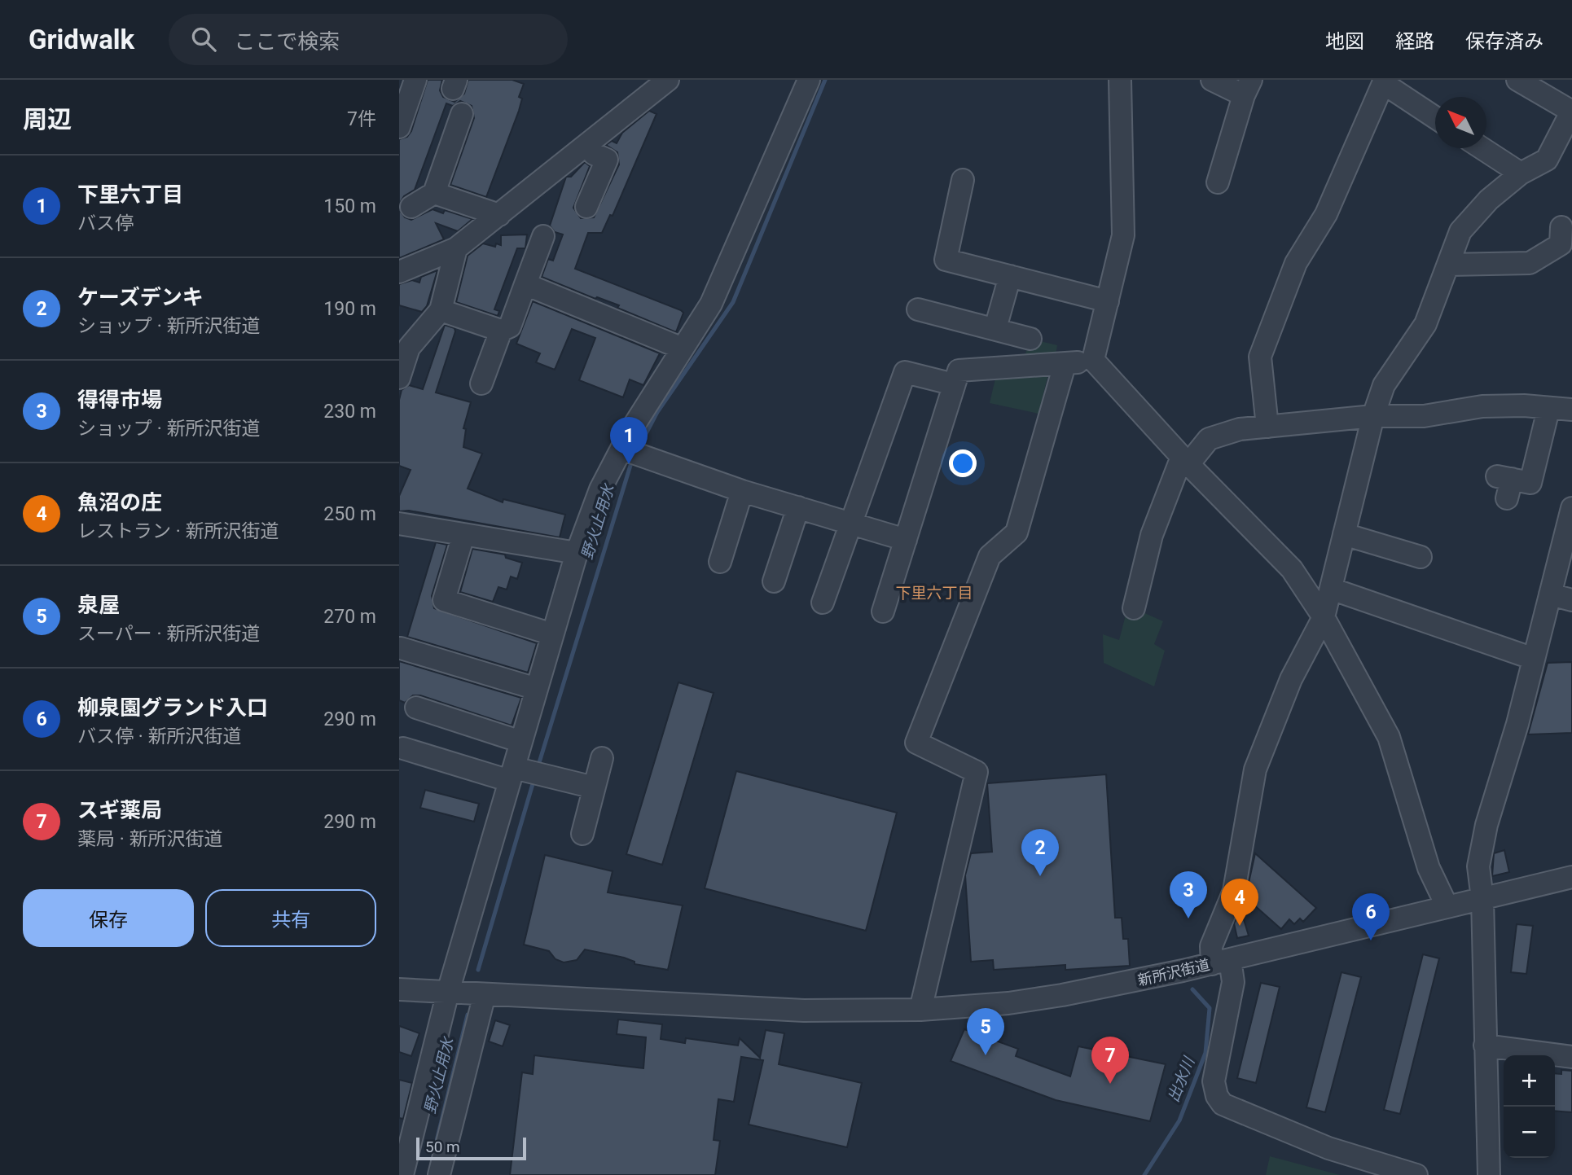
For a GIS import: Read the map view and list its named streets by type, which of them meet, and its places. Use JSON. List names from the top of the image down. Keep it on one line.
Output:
{"streets":{"street":["新所沢街道"]},"districts":["下里六丁目"],"water":["野火止用水","出水川"],"scale_bar":"50 m","north":"top left","page":{"header":"Gridwalk","search":"ここで検索","nav":["地図","経路","保存済み"],"heading":["周辺","7件"],"list":[{"mark":"1","name":"下里六丁目","note":"バス停","value":"150 m"},{"mark":"2","name":"ケーズデンキ","note":"ショップ · 新所沢街道","value":"190 m"},{"mark":"3","name":"得得市場","note":"ショップ · 新所沢街道","value":"230 m"},{"mark":"4","name":"魚沼の庄","note":"レストラン · 新所沢街道","value":"250 m"},{"mark":"5","name":"泉屋","note":"スーパー · 新所沢街道","value":"270 m"},{"mark":"6","name":"柳泉園グランド入口","note":"バス停 · 新所沢街道","value":"290 m"},{"mark":"7","name":"スギ薬局","note":"薬局 · 新所沢街道","value":"290 m"}],"pins":["1","2","3","4","6","5","7"],"buttons":["保存","共有"],"map_buttons":["+","−"],"scale":"50 m"}}
